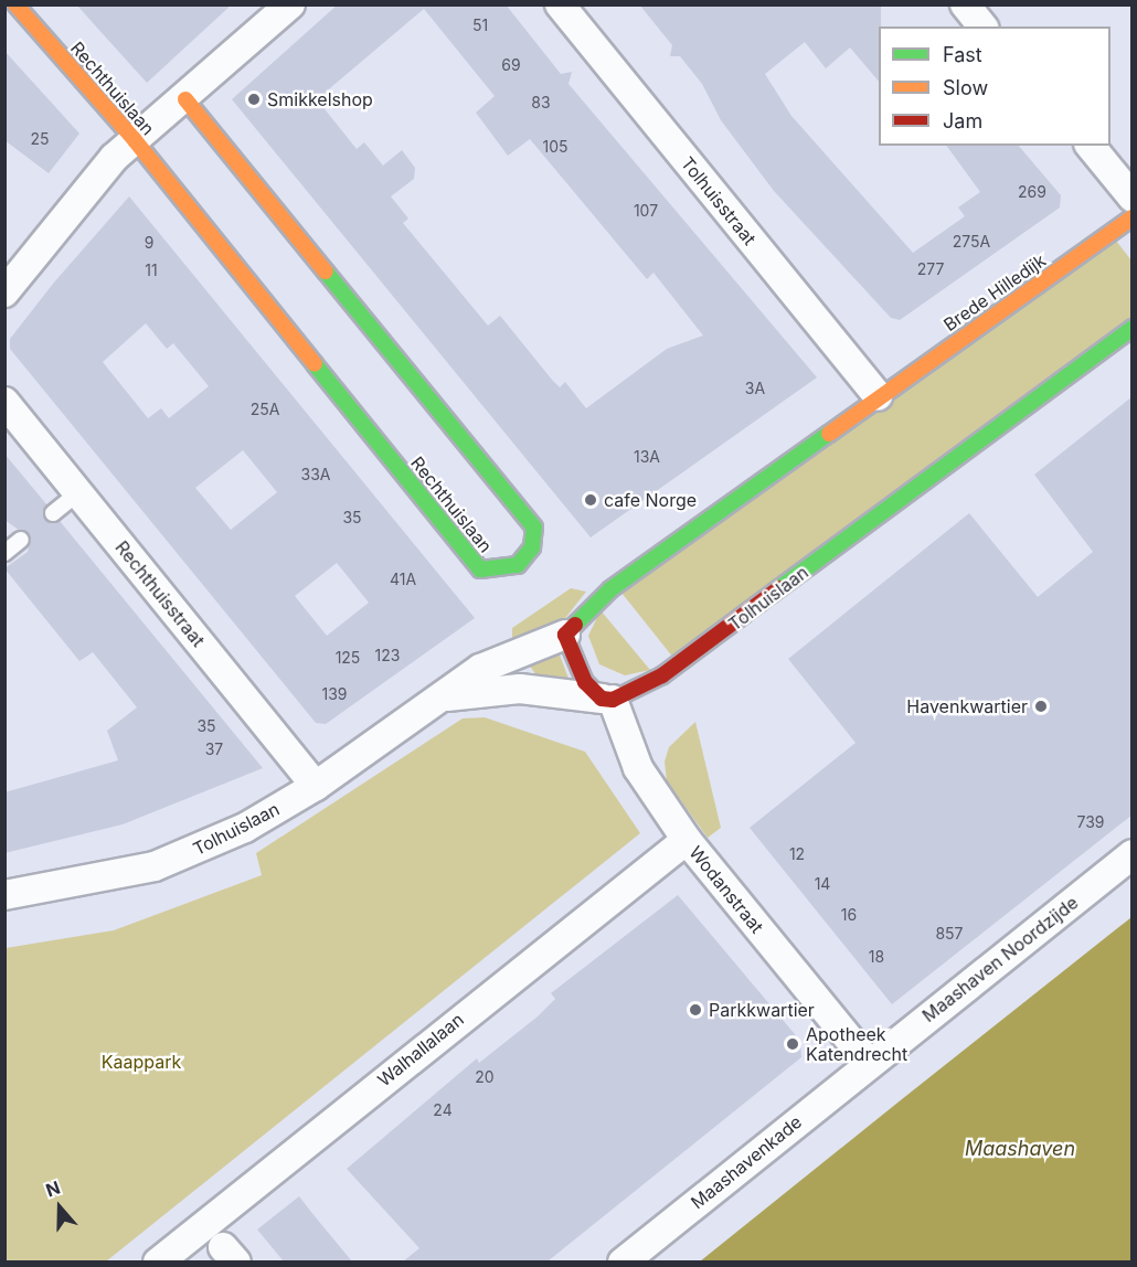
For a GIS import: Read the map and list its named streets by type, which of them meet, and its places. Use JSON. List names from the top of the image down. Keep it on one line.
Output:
{"streets":{"street":["Rechthuislaan","Tolhuisstraat","Brede Hilledijk","Rechthuisstraat","Tolhuislaan","Wodanstraat","Maashaven Noordzijde","Walhallalaan","Maashavenkade"]},"crossings":[["Tolhuisstraat","Brede Hilledijk"],["Tolhuisstraat","Tolhuislaan"],["Brede Hilledijk","Tolhuislaan"],["Rechthuisstraat","Tolhuislaan"],["Tolhuislaan","Wodanstraat"],["Wodanstraat","Maashaven Noordzijde"],["Wodanstraat","Walhallalaan"],["Wodanstraat","Maashavenkade"],["Maashaven Noordzijde","Maashavenkade"]],"water":["Maashaven"],"parks":["Kaappark"],"places":["Smikkelshop","cafe Norge","Havenkwartier","Parkkwartier","Apotheek Katendrecht"],"house_numbers":["51","69","83","25","105","269","107","275A","9","277","11","3A","25A","13A","33A","35","41A","123","125","139","35","37","739","12","14","16","857","18","20","24"],"legend":["Fast","Slow","Jam"],"north":"top"}
